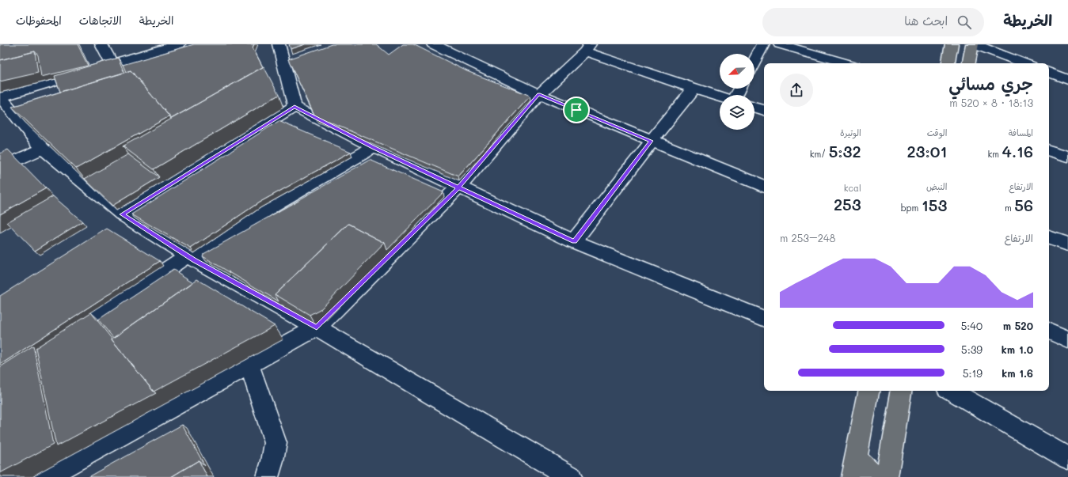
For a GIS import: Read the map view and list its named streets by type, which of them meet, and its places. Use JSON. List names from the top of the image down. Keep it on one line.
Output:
{"north":"bottom left","page":{"header":"الخريطة","search":"ابحث هنا","nav":["الخريطة","الاتجاهات","المحفوظات"],"heading":["جري مسائي","18:13 · 8 × 520 m"],"stats":[["المسافة","4.16 km"],["الوقت","23:01"],["الوتيرة","5:32 /km"],["الارتفاع","56 m"],["النبض","153 bpm"],["kcal","253"]],"chart":["الارتفاع","248–253 m"],"list":[{"name":"520 m","note":"5:40"},{"name":"1.0 km","note":"5:39"},{"name":"1.6 km","note":"5:19"}]}}
